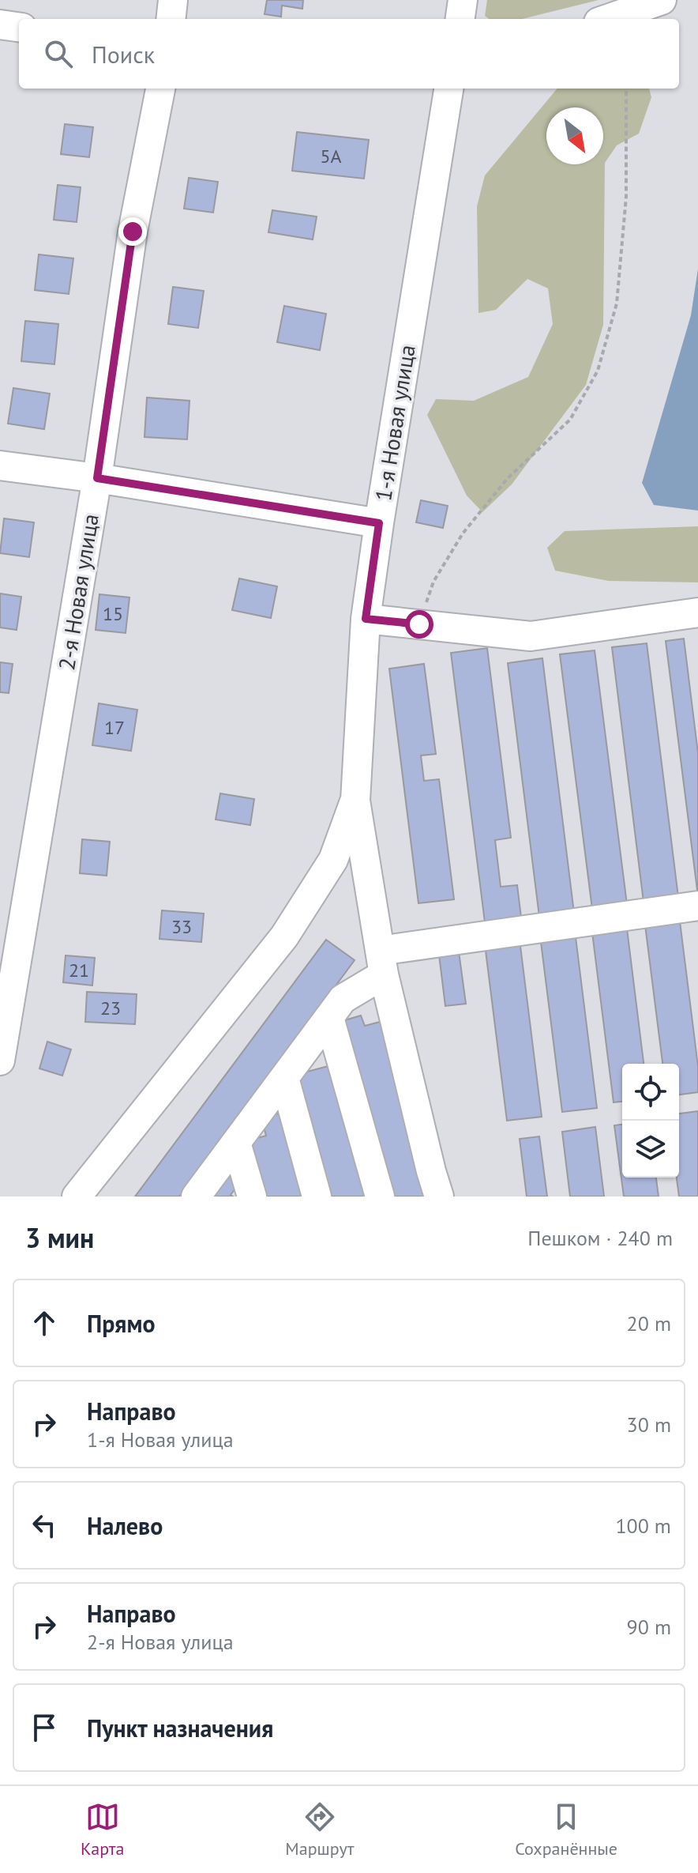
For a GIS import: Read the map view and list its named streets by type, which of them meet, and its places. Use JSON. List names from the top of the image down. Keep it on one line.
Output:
{"streets":{"street":["1-я Новая улица","2-я Новая улица"]},"house_numbers":["5А","15","17","33","21","23"],"north":"bottom right","page":{"search":"Поиск","heading":["3 мин","Пешком · 240 m"],"list":[["Прямо","20 m"],["Направо","1-я Новая улица","30 m"],["Налево","100 m"],["Направо","2-я Новая улица","90 m"],"Пункт назначения"],"nav":["Карта","Маршрут","Сохранённые"]}}
